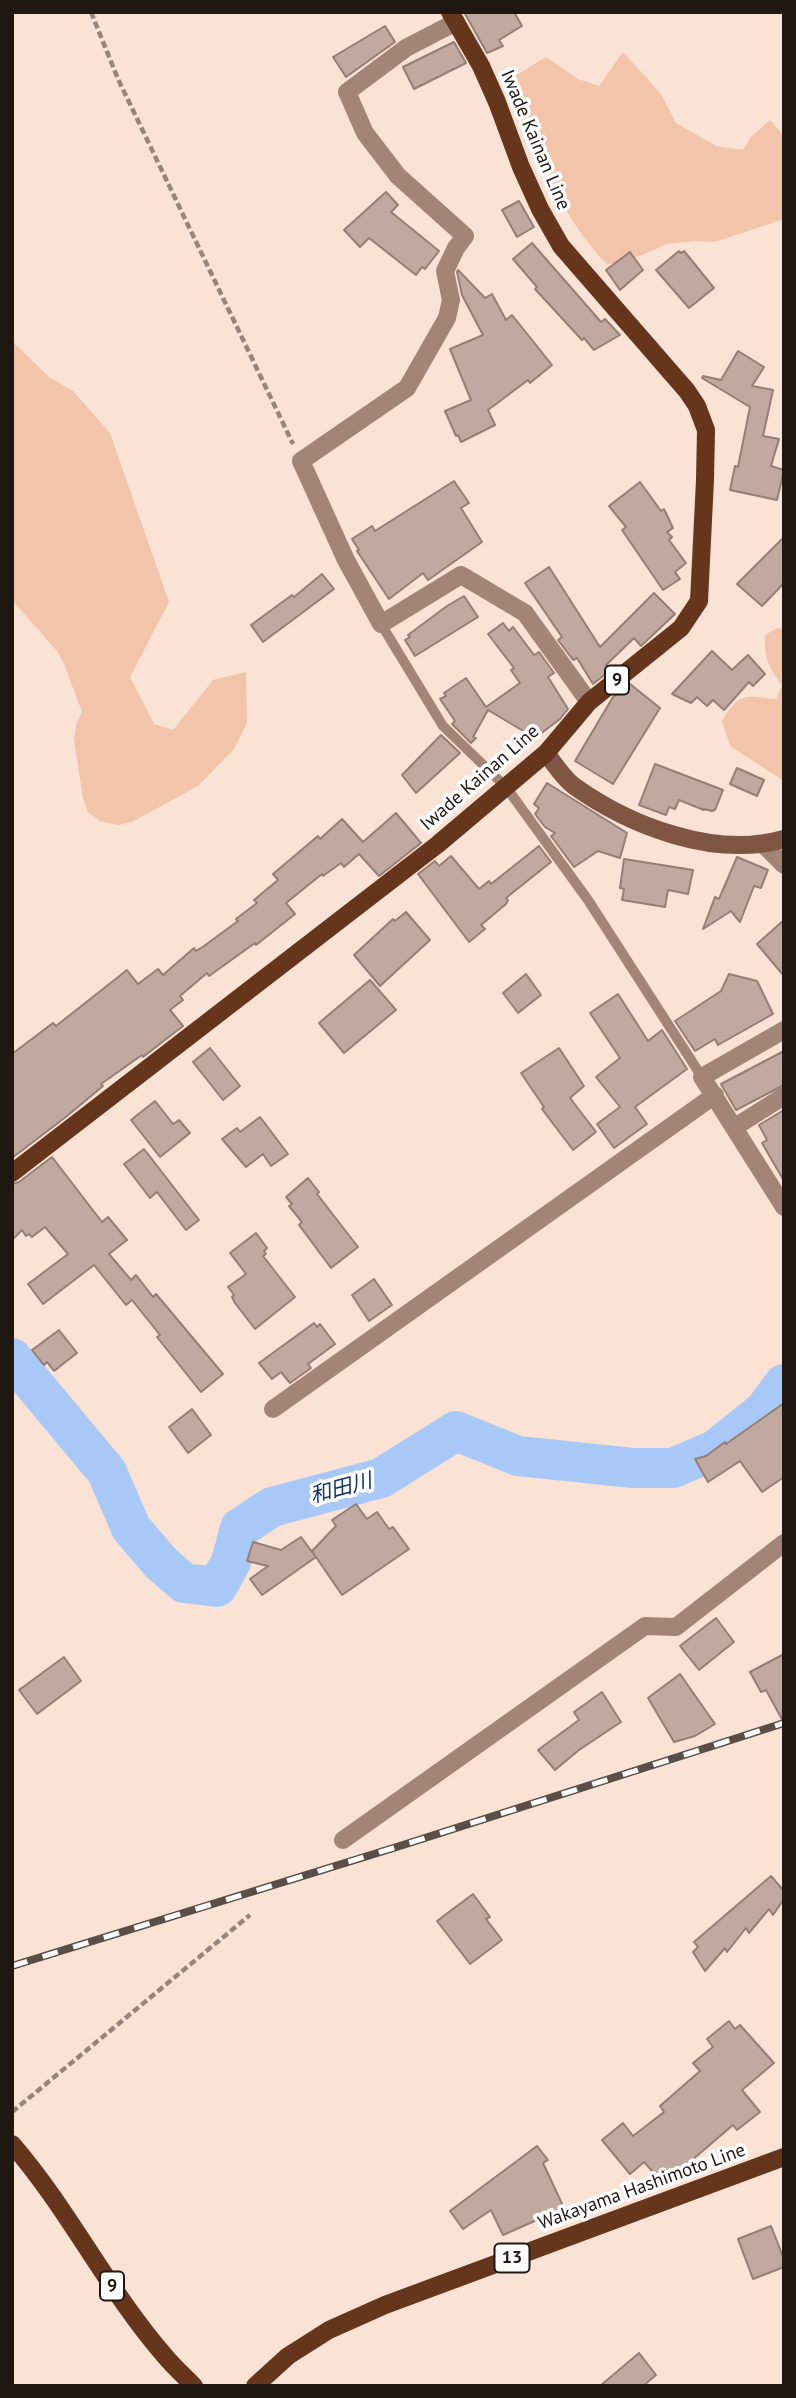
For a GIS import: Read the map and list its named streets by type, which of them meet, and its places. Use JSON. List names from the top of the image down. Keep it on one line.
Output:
{"streets":{"main road":["Iwade Kainan Line","9","Wakayama Hashimoto Line","13"]},"water":["和田川"]}
